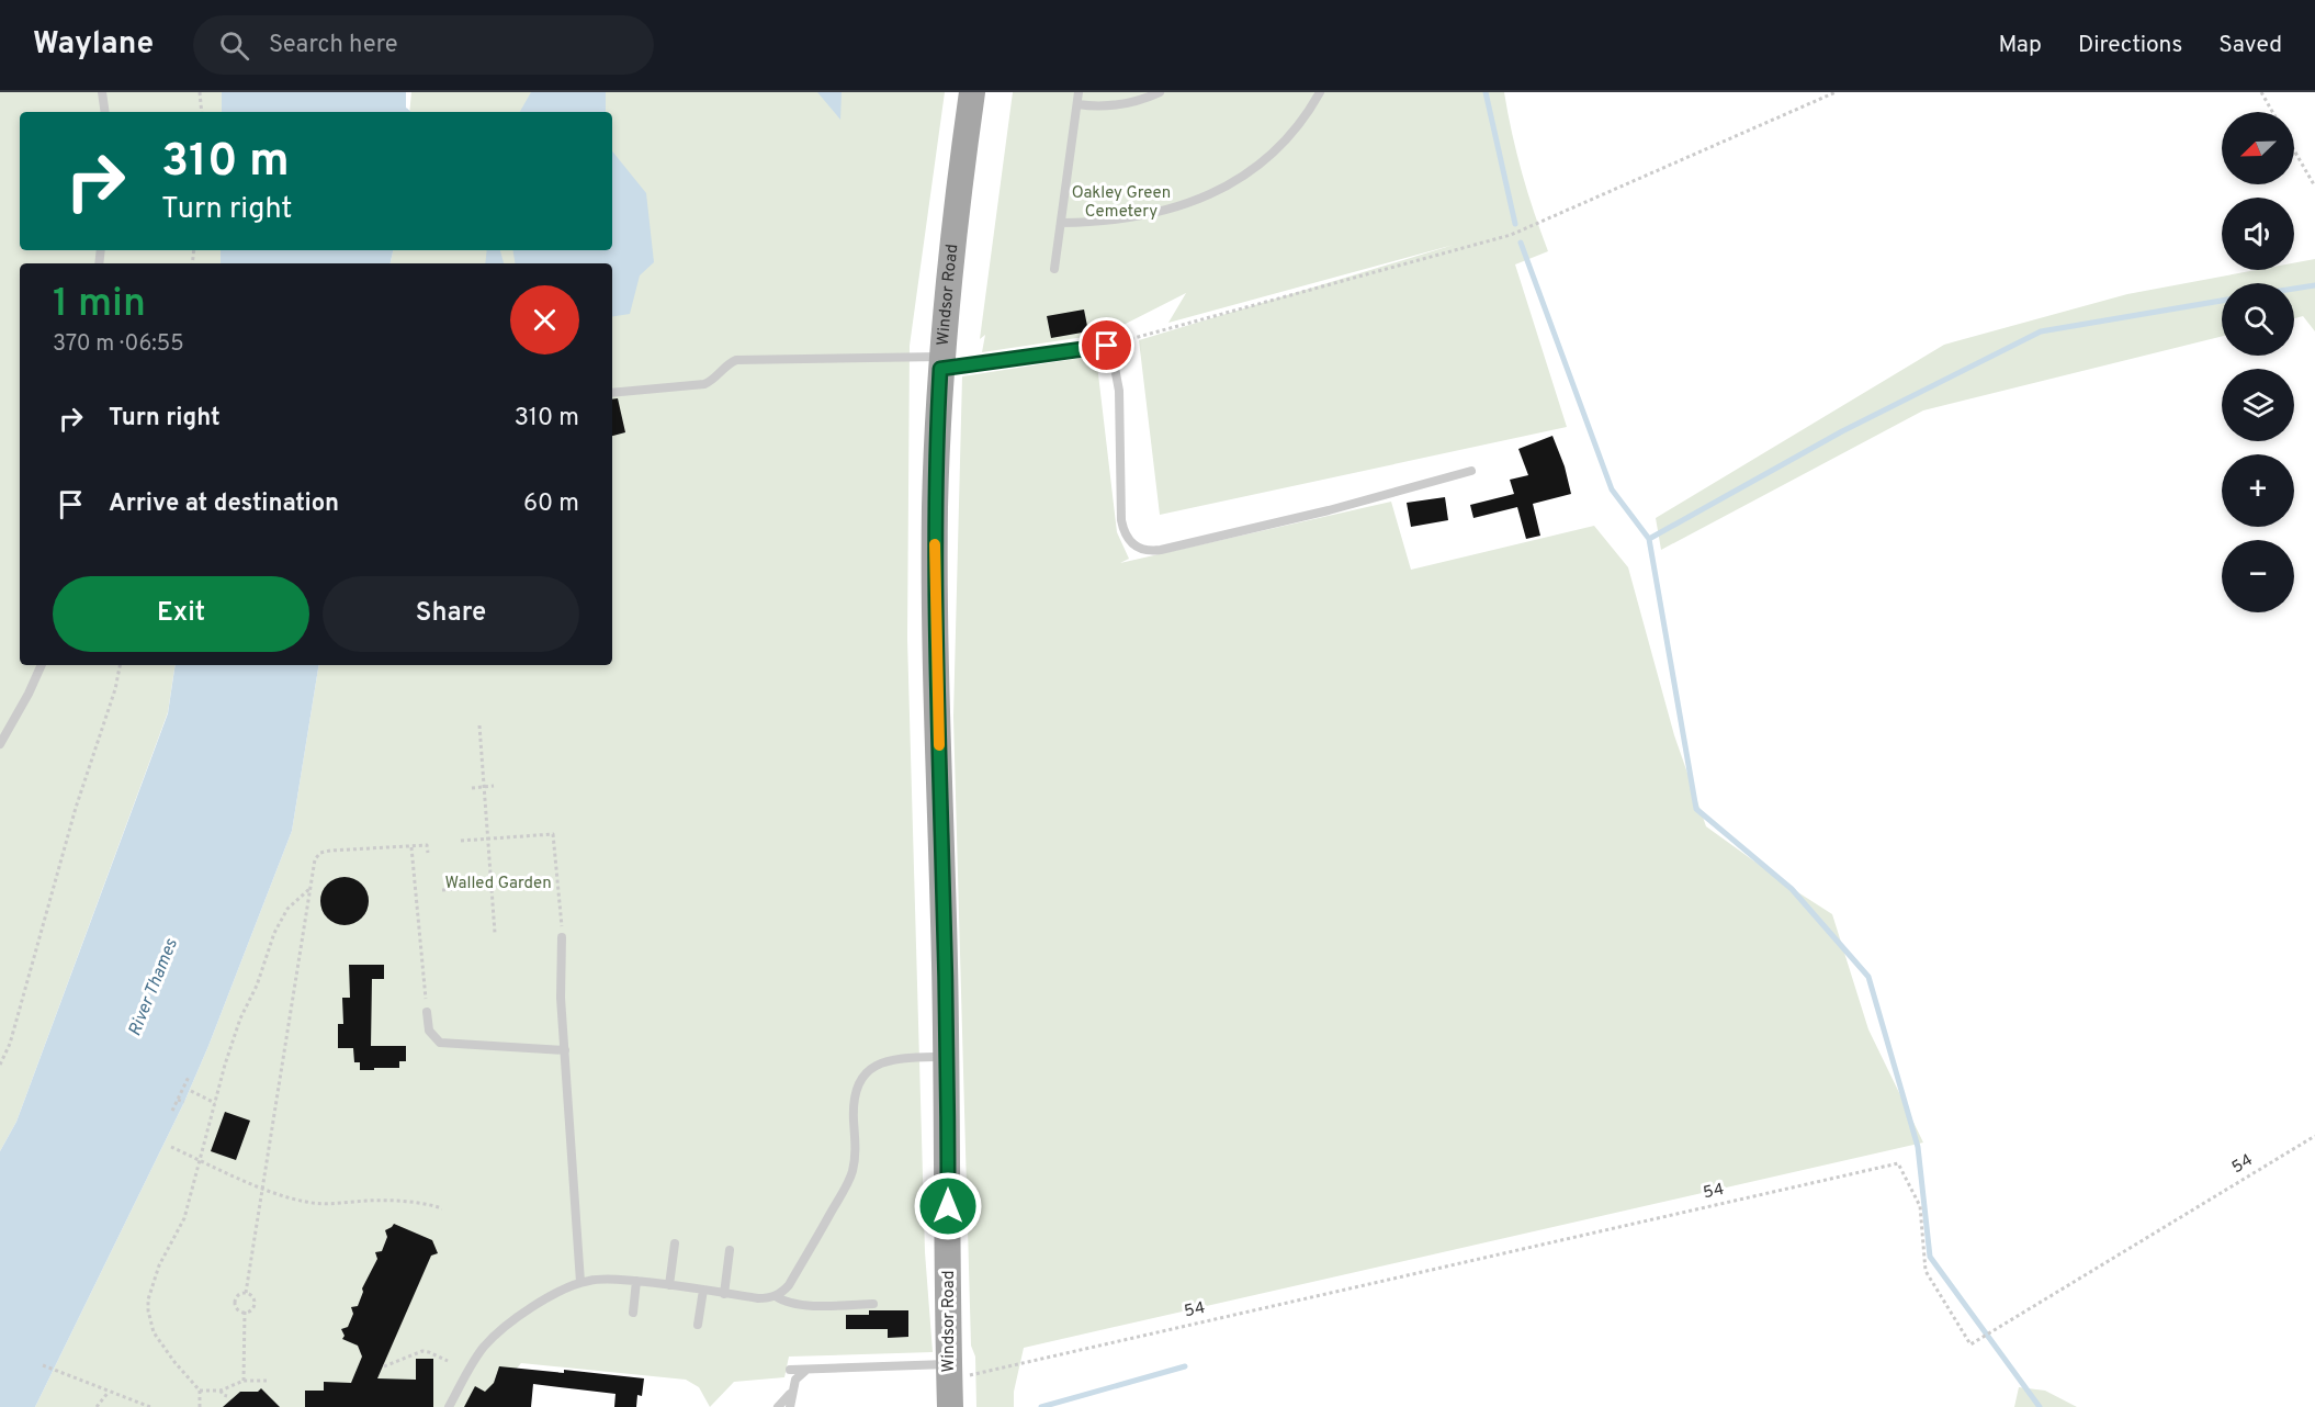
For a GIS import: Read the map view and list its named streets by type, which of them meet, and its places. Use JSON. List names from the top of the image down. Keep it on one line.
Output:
{"streets":{"main road":["Windsor Road"],"path":["54"]},"crossings":[["Windsor Road","54"]],"water":["River Thames"],"parks":["Oakley Green Cemetery","Walled Garden"],"north":"bottom left","page":{"header":"Waylane","search":"Search here","nav":["Map","Directions","Saved"],"map_buttons":["+","−"],"turn":["310 m","Turn right"],"heading":["1 min","370 m · 06:55"],"list":[{"name":"Turn right","value":"310 m"},{"name":"Arrive at destination","value":"60 m"}],"buttons":["Exit","Share"]}}
